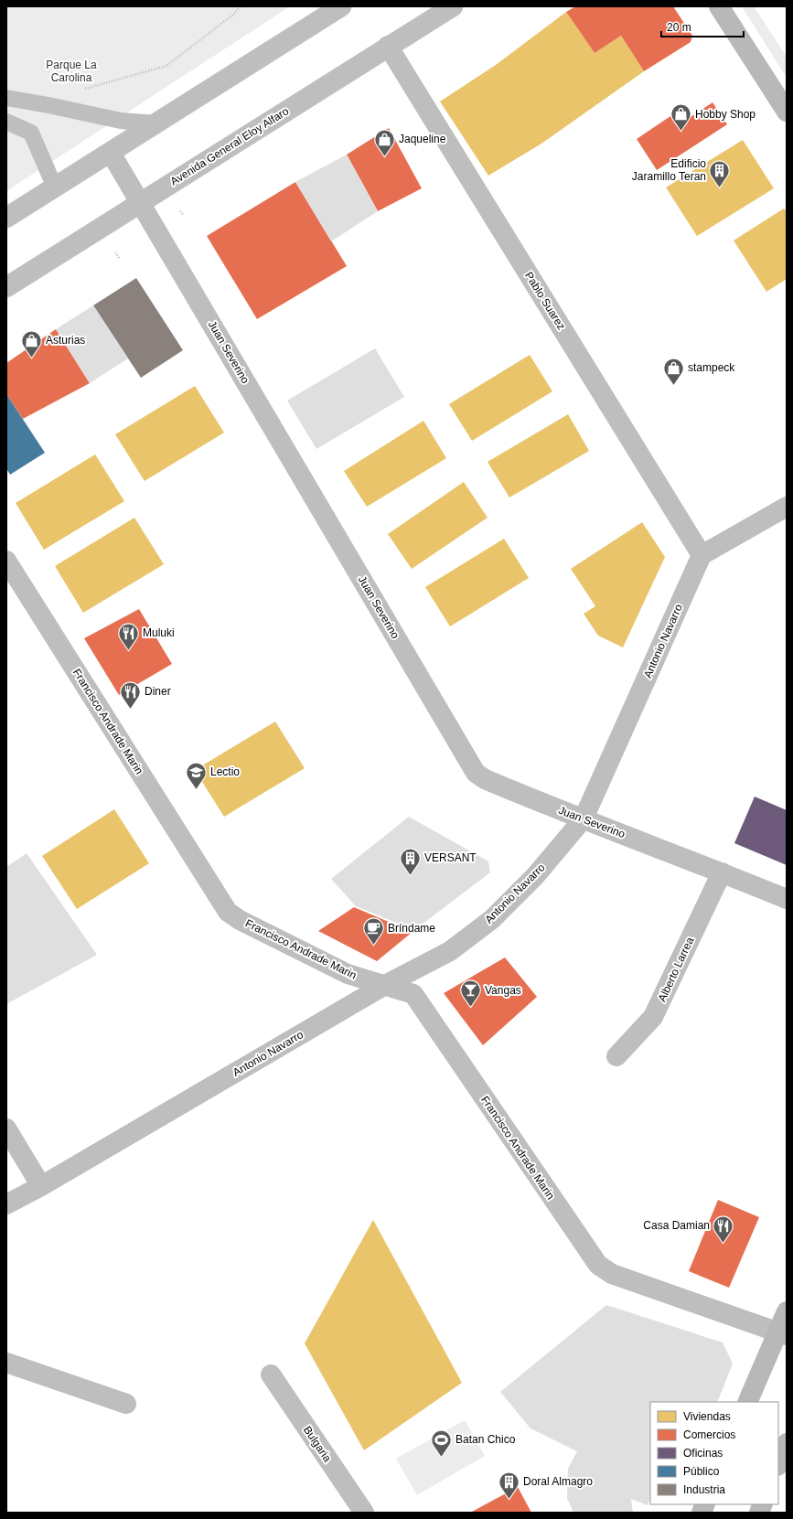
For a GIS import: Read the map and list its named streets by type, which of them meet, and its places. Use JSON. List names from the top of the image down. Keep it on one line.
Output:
{"streets":{"street":["Avenida General Eloy Alfaro","Pablo Suarez","Juan Severino","Antonio Navarro","Francisco Andrade Marin","Alberto Larrea","Bulgaria"]},"crossings":[["Avenida General Eloy Alfaro","Pablo Suarez"],["Avenida General Eloy Alfaro","Juan Severino"],["Pablo Suarez","Antonio Navarro"],["Juan Severino","Antonio Navarro"],["Juan Severino","Alberto Larrea"],["Antonio Navarro","Francisco Andrade Marin"]],"parks":["Parque La Carolina"],"places":{"shop":["Hobby Shop","Jaqueline","Asturias","stampeck"],"building":["Edificio Jaramillo Teran","VERSANT","Doral Almagro"],"restaurant":["Muluki","Diner","Casa Damian"],"school or university":["Lectio"],"cafe":["Bríndame"],"bar":["Vangas"],"sports":["Batan Chico"]},"legend":["Viviendas","Comercios","Oficinas","Público","Industria"],"scale_bar":"20 m"}
